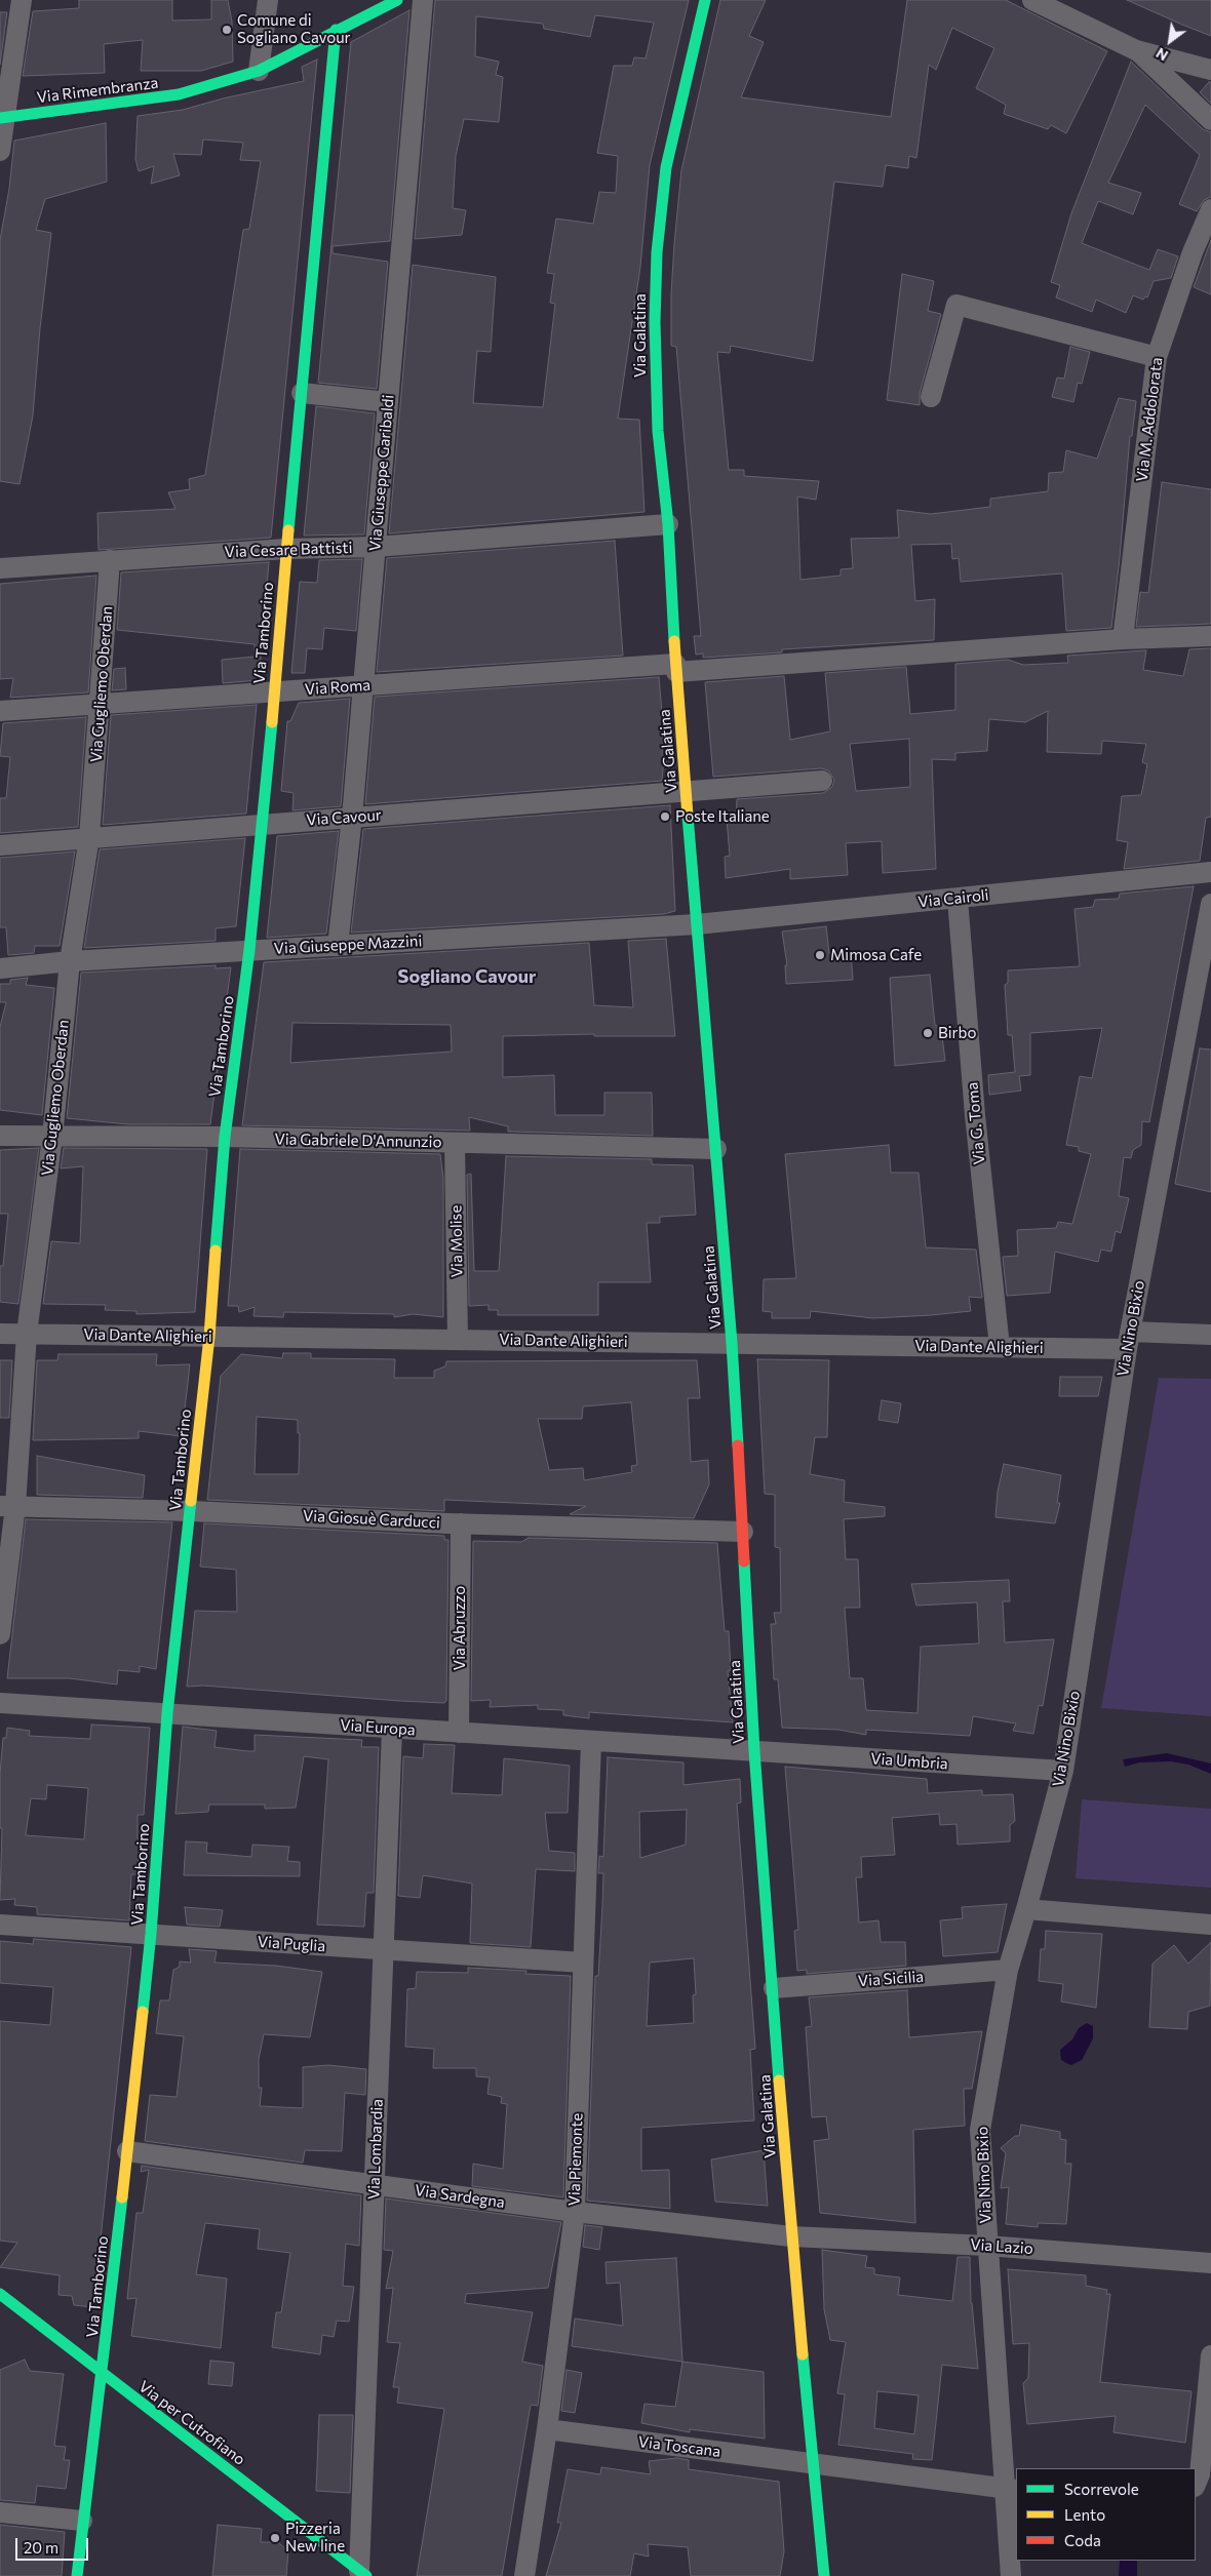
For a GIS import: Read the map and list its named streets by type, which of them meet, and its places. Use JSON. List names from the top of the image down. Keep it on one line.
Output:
{"streets":{"street":["Via Rimembranza","Via Galatina","Via M. Addolorata","Via Giuseppe Garibaldi","Via Cesare Battisti","Via Tamborino","Via Gugliemo Oberdan","Via Roma","Via Cavour","Via Cairoli","Via Giuseppe Mazzini","Via G. Toma","Via Gabriele D'Annunzio","Via Molise","Via Nino Bixio","Via Dante Alighieri","Via Giosuè Carducci","Via Abruzzo","Via Europa","Via Umbria","Via Puglia","Via Sicilia","Via Lombardia","Via Piemonte","Via Sardegna","Via Lazio","Via per Cutrofiano","Via Toscana"]},"crossings":[["Via Rimembranza","Via Tamborino"],["Via Galatina","Via Cesare Battisti"],["Via Galatina","Via Roma"],["Via Galatina","Via Cavour"],["Via Galatina","Via Cairoli"],["Via Galatina","Via Giuseppe Mazzini"],["Via Galatina","Via Gabriele D'Annunzio"],["Via Galatina","Via Dante Alighieri"],["Via Galatina","Via Giosuè Carducci"],["Via Galatina","Via Europa"],["Via Galatina","Via Umbria"],["Via Galatina","Via Sicilia"],["Via Galatina","Via Sardegna"],["Via Galatina","Via Lazio"],["Via Galatina","Via Toscana"],["Via M. Addolorata","Via Roma"],["Via Giuseppe Garibaldi","Via Cesare Battisti"],["Via Giuseppe Garibaldi","Via Roma"],["Via Giuseppe Garibaldi","Via Cavour"],["Via Giuseppe Garibaldi","Via Giuseppe Mazzini"],["Via Cesare Battisti","Via Tamborino"],["Via Cesare Battisti","Via Gugliemo Oberdan"],["Via Tamborino","Via Roma"],["Via Tamborino","Via Cavour"],["Via Tamborino","Via Giuseppe Mazzini"],["Via Tamborino","Via Gabriele D'Annunzio"],["Via Tamborino","Via Dante Alighieri"],["Via Tamborino","Via Giosuè Carducci"],["Via Tamborino","Via Europa"],["Via Tamborino","Via Puglia"],["Via Tamborino","Via Sardegna"],["Via Tamborino","Via per Cutrofiano"],["Via Gugliemo Oberdan","Via Roma"],["Via Gugliemo Oberdan","Via Cavour"],["Via Gugliemo Oberdan","Via Giuseppe Mazzini"],["Via Gugliemo Oberdan","Via Gabriele D'Annunzio"],["Via Gugliemo Oberdan","Via Dante Alighieri"],["Via Gugliemo Oberdan","Via Giosuè Carducci"],["Via Cairoli","Via Giuseppe Mazzini"],["Via Cairoli","Via G. Toma"],["Via G. Toma","Via Dante Alighieri"],["Via Gabriele D'Annunzio","Via Molise"],["Via Molise","Via Dante Alighieri"],["Via Nino Bixio","Via Dante Alighieri"],["Via Nino Bixio","Via Umbria"],["Via Nino Bixio","Via Sicilia"],["Via Nino Bixio","Via Lazio"],["Via Nino Bixio","Via Toscana"],["Via Giosuè Carducci","Via Abruzzo"],["Via Abruzzo","Via Europa"],["Via Europa","Via Umbria"],["Via Europa","Via Lombardia"],["Via Europa","Via Piemonte"],["Via Puglia","Via Lombardia"],["Via Puglia","Via Piemonte"],["Via Lombardia","Via Sardegna"],["Via Lombardia","Via per Cutrofiano"],["Via Piemonte","Via Sardegna"],["Via Piemonte","Via Toscana"],["Via Sardegna","Via Lazio"]],"districts":["Sogliano Cavour"],"places":["Comune di Sogliano Cavour","Poste Italiane","Mimosa Cafe","Birbo","Pizzeria New line"],"legend":["Scorrevole","Lento","Coda"],"scale_bar":"20 m","north":"bottom left"}
